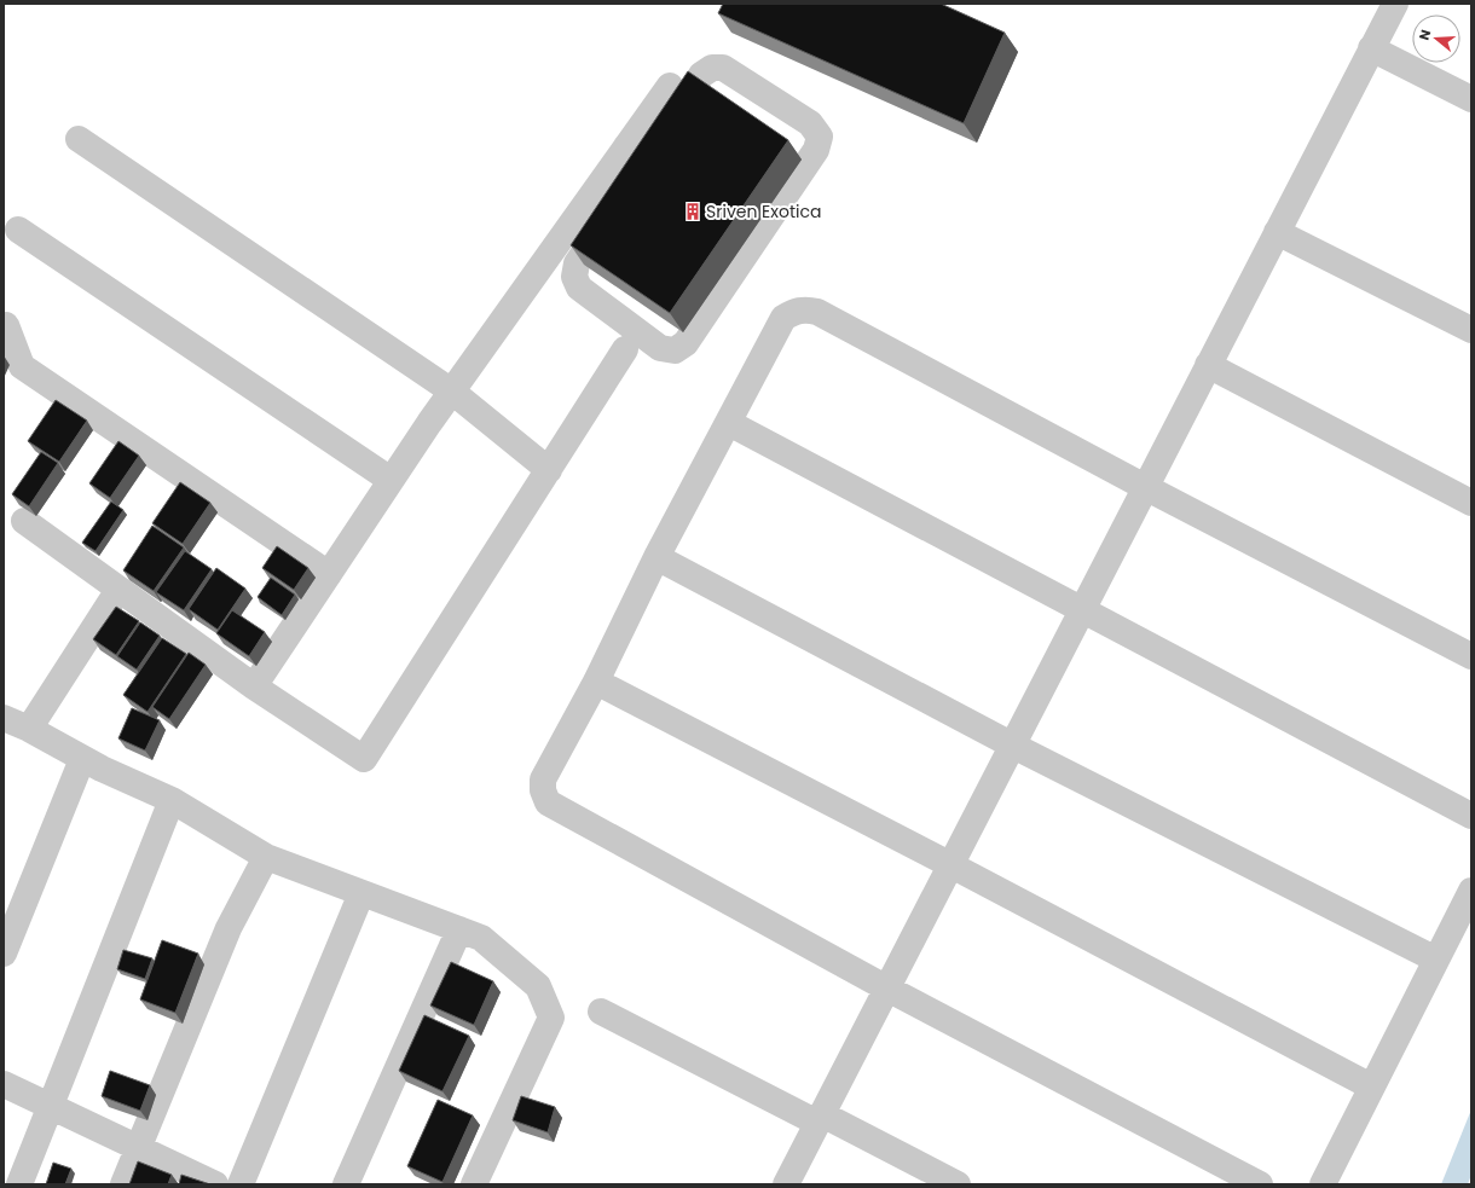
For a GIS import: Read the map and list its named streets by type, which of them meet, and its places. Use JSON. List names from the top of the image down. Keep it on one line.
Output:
{"places":{"building":["Sriven Exotica"]},"north":"left"}
